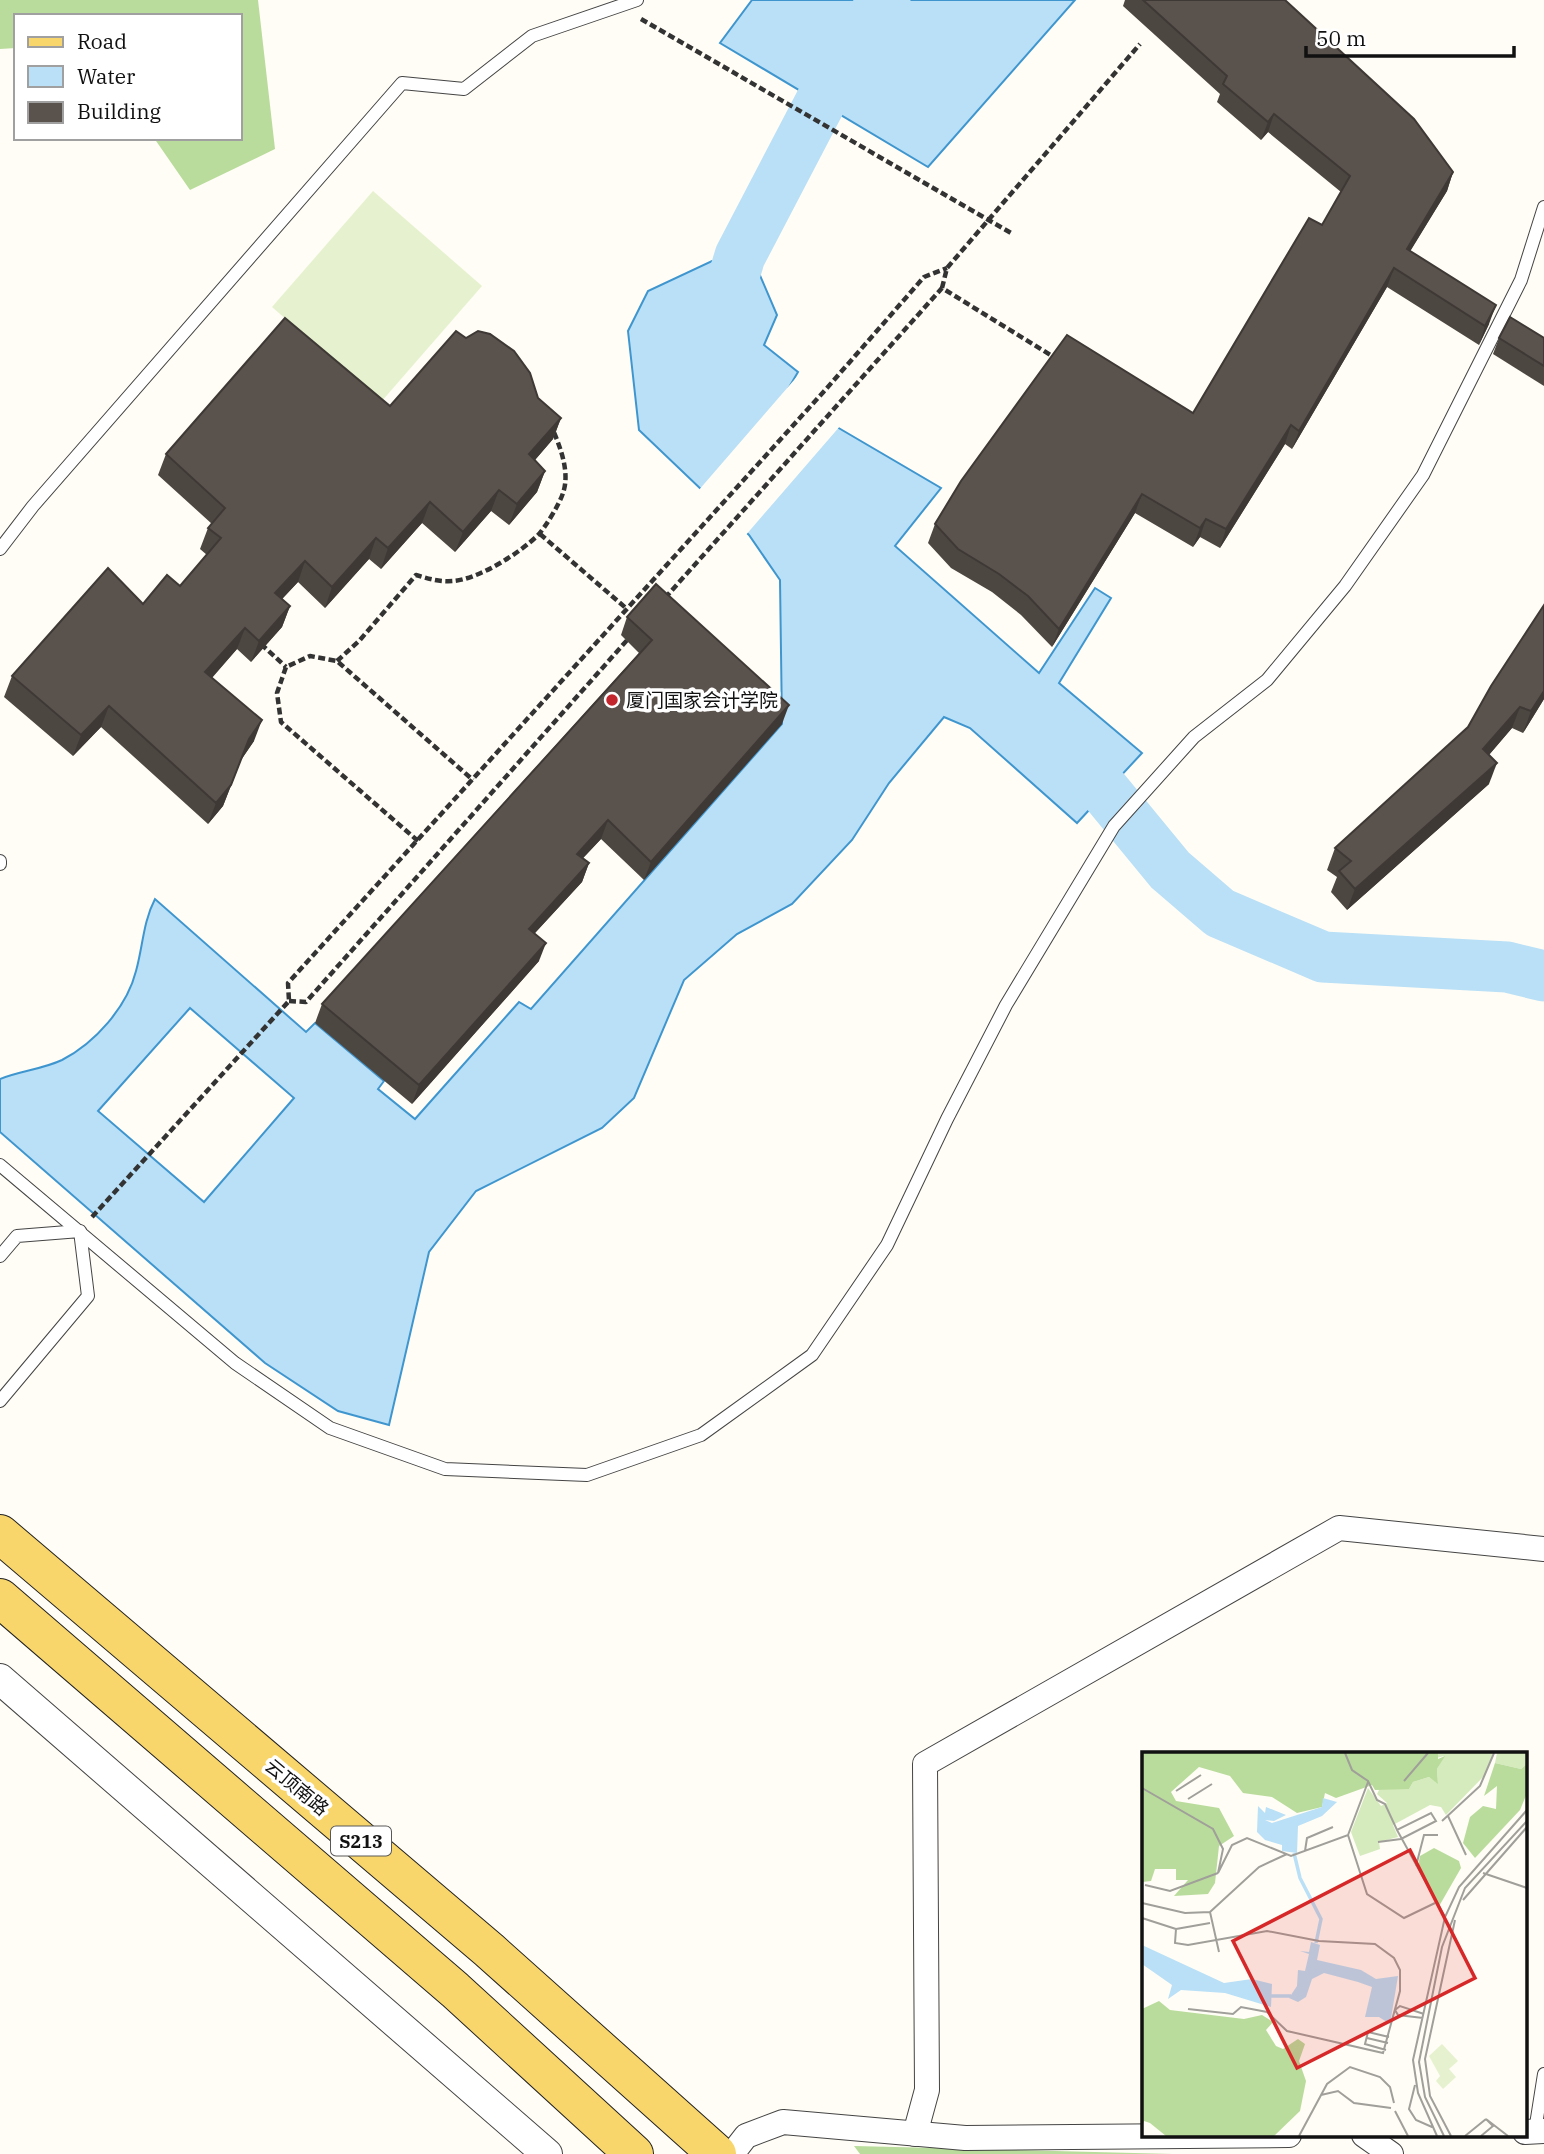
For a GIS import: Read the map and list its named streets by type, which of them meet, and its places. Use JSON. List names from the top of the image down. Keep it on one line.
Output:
{"streets":{"main road":["云顶南路","S213"]},"places":["厦门国家会计学院"],"legend":["Road","Water","Building"],"scale_bar":"50 m"}
